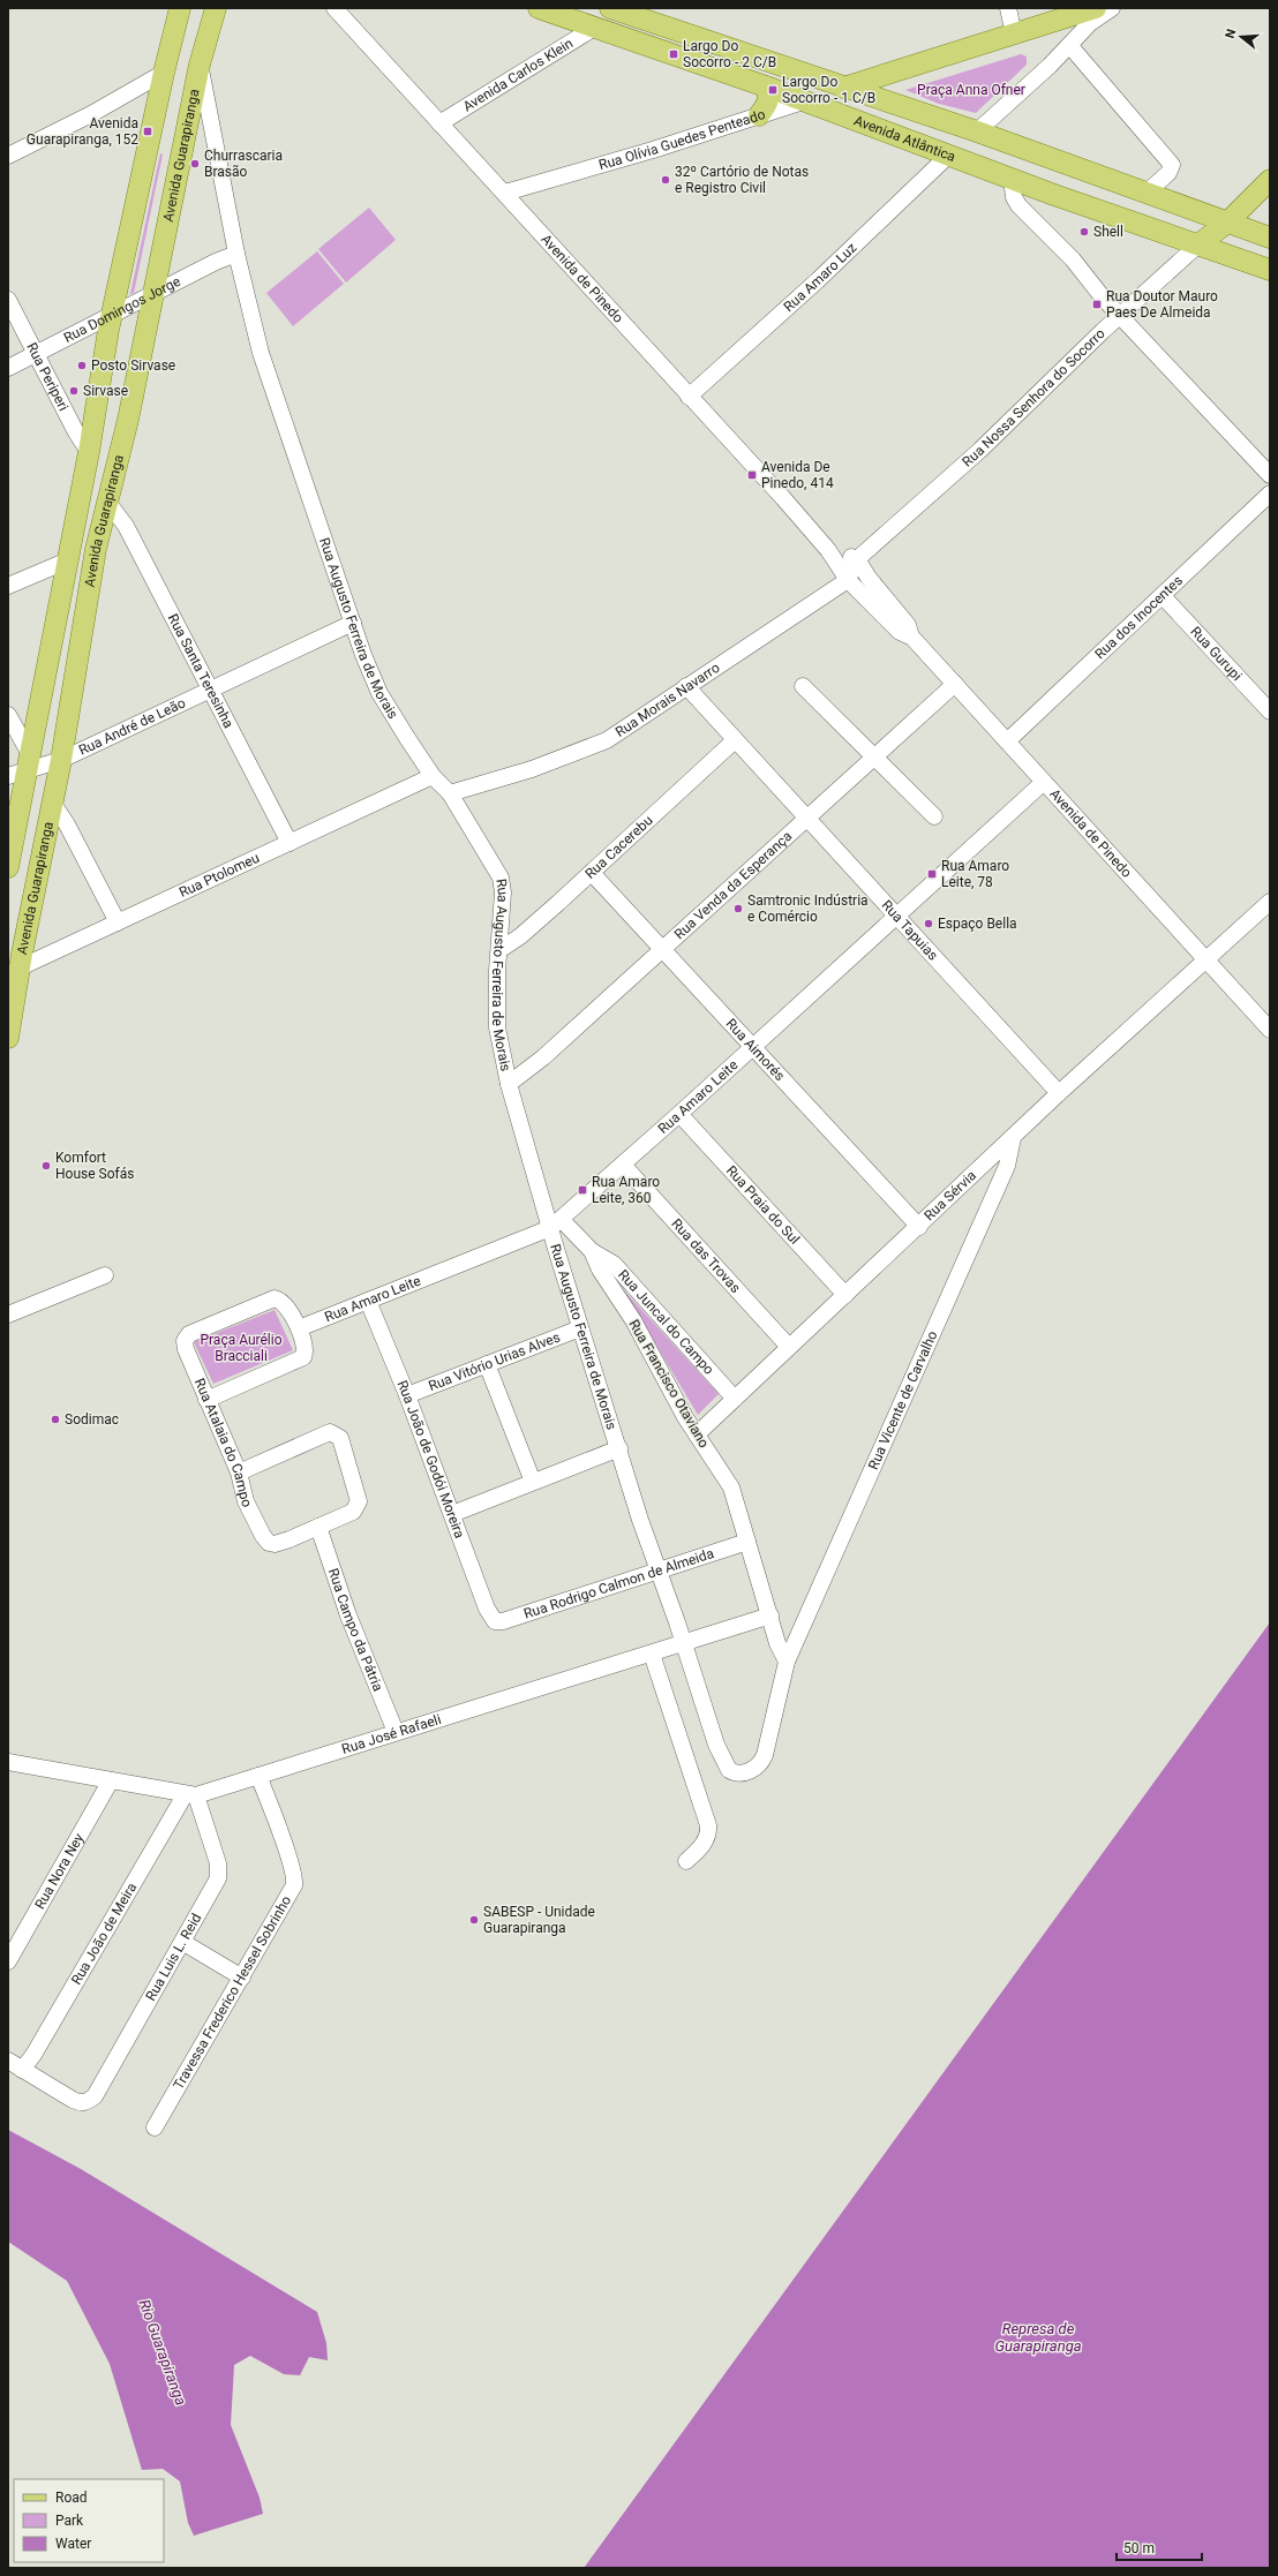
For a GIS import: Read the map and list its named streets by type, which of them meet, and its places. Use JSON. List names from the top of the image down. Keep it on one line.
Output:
{"streets":{"main road":["Avenida Atlântica","Rua Olívia Guedes Penteado","Avenida Guarapiranga","Rua Nossa Senhora do Socorro"],"street":["Avenida Carlos Klein","Rua Amaro Luz","Avenida de Pinedo","Rua Domingos Jorge","Rua Periperi","Rua dos Inocentes","Rua Augusto Ferreira de Morais","Rua Gurupi","Rua Santa Teresinha","Rua Morais Navarro","Rua André de Leão","Rua Cacerebu","Rua Ptolomeu","Rua Venda da Esperança","Rua Tapuias","Rua Aimorés","Rua Amaro Leite","Rua Sérvia","Rua Praia do Sul","Rua das Trovas","Rua Juncal do Campo","Rua Vitório Urias Alves","Rua Francisco Otaviano","Rua Vicente de Carvalho","Rua Atalaia do Campo","Rua João de Godói Moreira","Rua Rodrigo Calmon de Almeida","Rua Campo da Pátria","Rua José Rafaeli","Rua Nora Ney","Rua João de Meira","Rua Luis L. Reid","Travessa Frederico Hessel Sobrinho"]},"crossings":[["Avenida Carlos Klein","Avenida Atlântica"],["Avenida Carlos Klein","Avenida de Pinedo"],["Avenida Atlântica","Rua Olívia Guedes Penteado"],["Avenida Atlântica","Rua Amaro Luz"],["Avenida Atlântica","Rua Nossa Senhora do Socorro"],["Rua Olívia Guedes Penteado","Avenida de Pinedo"],["Avenida Guarapiranga","Rua Domingos Jorge"],["Avenida Guarapiranga","Rua Periperi"],["Avenida Guarapiranga","Rua Augusto Ferreira de Morais"],["Avenida Guarapiranga","Rua Santa Teresinha"],["Avenida Guarapiranga","Rua André de Leão"],["Avenida Guarapiranga","Rua Ptolomeu"],["Rua Amaro Luz","Avenida de Pinedo"],["Avenida de Pinedo","Rua Nossa Senhora do Socorro"],["Avenida de Pinedo","Rua dos Inocentes"],["Avenida de Pinedo","Rua Morais Navarro"],["Avenida de Pinedo","Rua Venda da Esperança"],["Avenida de Pinedo","Rua Amaro Leite"],["Avenida de Pinedo","Rua Sérvia"],["Rua Domingos Jorge","Rua Periperi"],["Rua Domingos Jorge","Rua Augusto Ferreira de Morais"],["Rua dos Inocentes","Rua Gurupi"],["Rua Augusto Ferreira de Morais","Rua Morais Navarro"],["Rua Augusto Ferreira de Morais","Rua André de Leão"],["Rua Augusto Ferreira de Morais","Rua Cacerebu"],["Rua Augusto Ferreira de Morais","Rua Ptolomeu"],["Rua Augusto Ferreira de Morais","Rua Venda da Esperança"],["Rua Augusto Ferreira de Morais","Rua Amaro Leite"],["Rua Augusto Ferreira de Morais","Rua Vitório Urias Alves"],["Rua Augusto Ferreira de Morais","Rua Francisco Otaviano"],["Rua Augusto Ferreira de Morais","Rua Vicente de Carvalho"],["Rua Augusto Ferreira de Morais","Rua Rodrigo Calmon de Almeida"],["Rua Augusto Ferreira de Morais","Rua José Rafaeli"],["Rua Santa Teresinha","Rua André de Leão"],["Rua Santa Teresinha","Rua Ptolomeu"],["Rua Morais Navarro","Rua Tapuias"],["Rua Cacerebu","Rua Tapuias"],["Rua Cacerebu","Rua Aimorés"],["Rua Venda da Esperança","Rua Tapuias"],["Rua Venda da Esperança","Rua Aimorés"],["Rua Tapuias","Rua Amaro Leite"],["Rua Tapuias","Rua Sérvia"],["Rua Aimorés","Rua Amaro Leite"],["Rua Aimorés","Rua Sérvia"],["Rua Amaro Leite","Rua Praia do Sul"],["Rua Amaro Leite","Rua das Trovas"],["Rua Amaro Leite","Rua Francisco Otaviano"],["Rua Amaro Leite","Rua Atalaia do Campo"],["Rua Amaro Leite","Rua João de Godói Moreira"],["Rua Sérvia","Rua Praia do Sul"],["Rua Sérvia","Rua das Trovas"],["Rua Sérvia","Rua Juncal do Campo"],["Rua Sérvia","Rua Francisco Otaviano"],["Rua Sérvia","Rua Vicente de Carvalho"],["Rua Juncal do Campo","Rua Francisco Otaviano"],["Rua Vitório Urias Alves","Rua João de Godói Moreira"],["Rua Francisco Otaviano","Rua Vicente de Carvalho"],["Rua Francisco Otaviano","Rua Rodrigo Calmon de Almeida"],["Rua Francisco Otaviano","Rua José Rafaeli"],["Rua Atalaia do Campo","Rua Campo da Pátria"],["Rua João de Godói Moreira","Rua Rodrigo Calmon de Almeida"],["Rua Campo da Pátria","Rua José Rafaeli"],["Rua José Rafaeli","Rua Nora Ney"],["Rua José Rafaeli","Rua João de Meira"],["Rua José Rafaeli","Rua Luis L. Reid"],["Rua José Rafaeli","Travessa Frederico Hessel Sobrinho"],["Rua João de Meira","Rua Luis L. Reid"]],"water":["Represa de Guarapiranga","Rio Guarapiranga"],"parks":["Praça Anna Ofner","Praça Aurélio Bracciali"],"places":{"transit":["Largo Do Socorro - 2 C/B","Largo Do Socorro - 1 C/B","Avenida Guarapiranga, 152","Rua Doutor Mauro Paes De Almeida","Avenida De Pinedo, 414","Rua Amaro Leite, 78","Rua Amaro Leite, 360"],"other":["Churrascaria Brasão","32º Cartório de Notas e Registro Civil","Shell","Posto Sirvase","Sirvase","Samtronic Indústria e Comércio","Espaço Bella","Komfort House Sofás","Sodimac","SABESP - Unidade Guarapiranga"]},"legend":["Road","Park","Water"],"scale_bar":"50 m","north":"left"}
